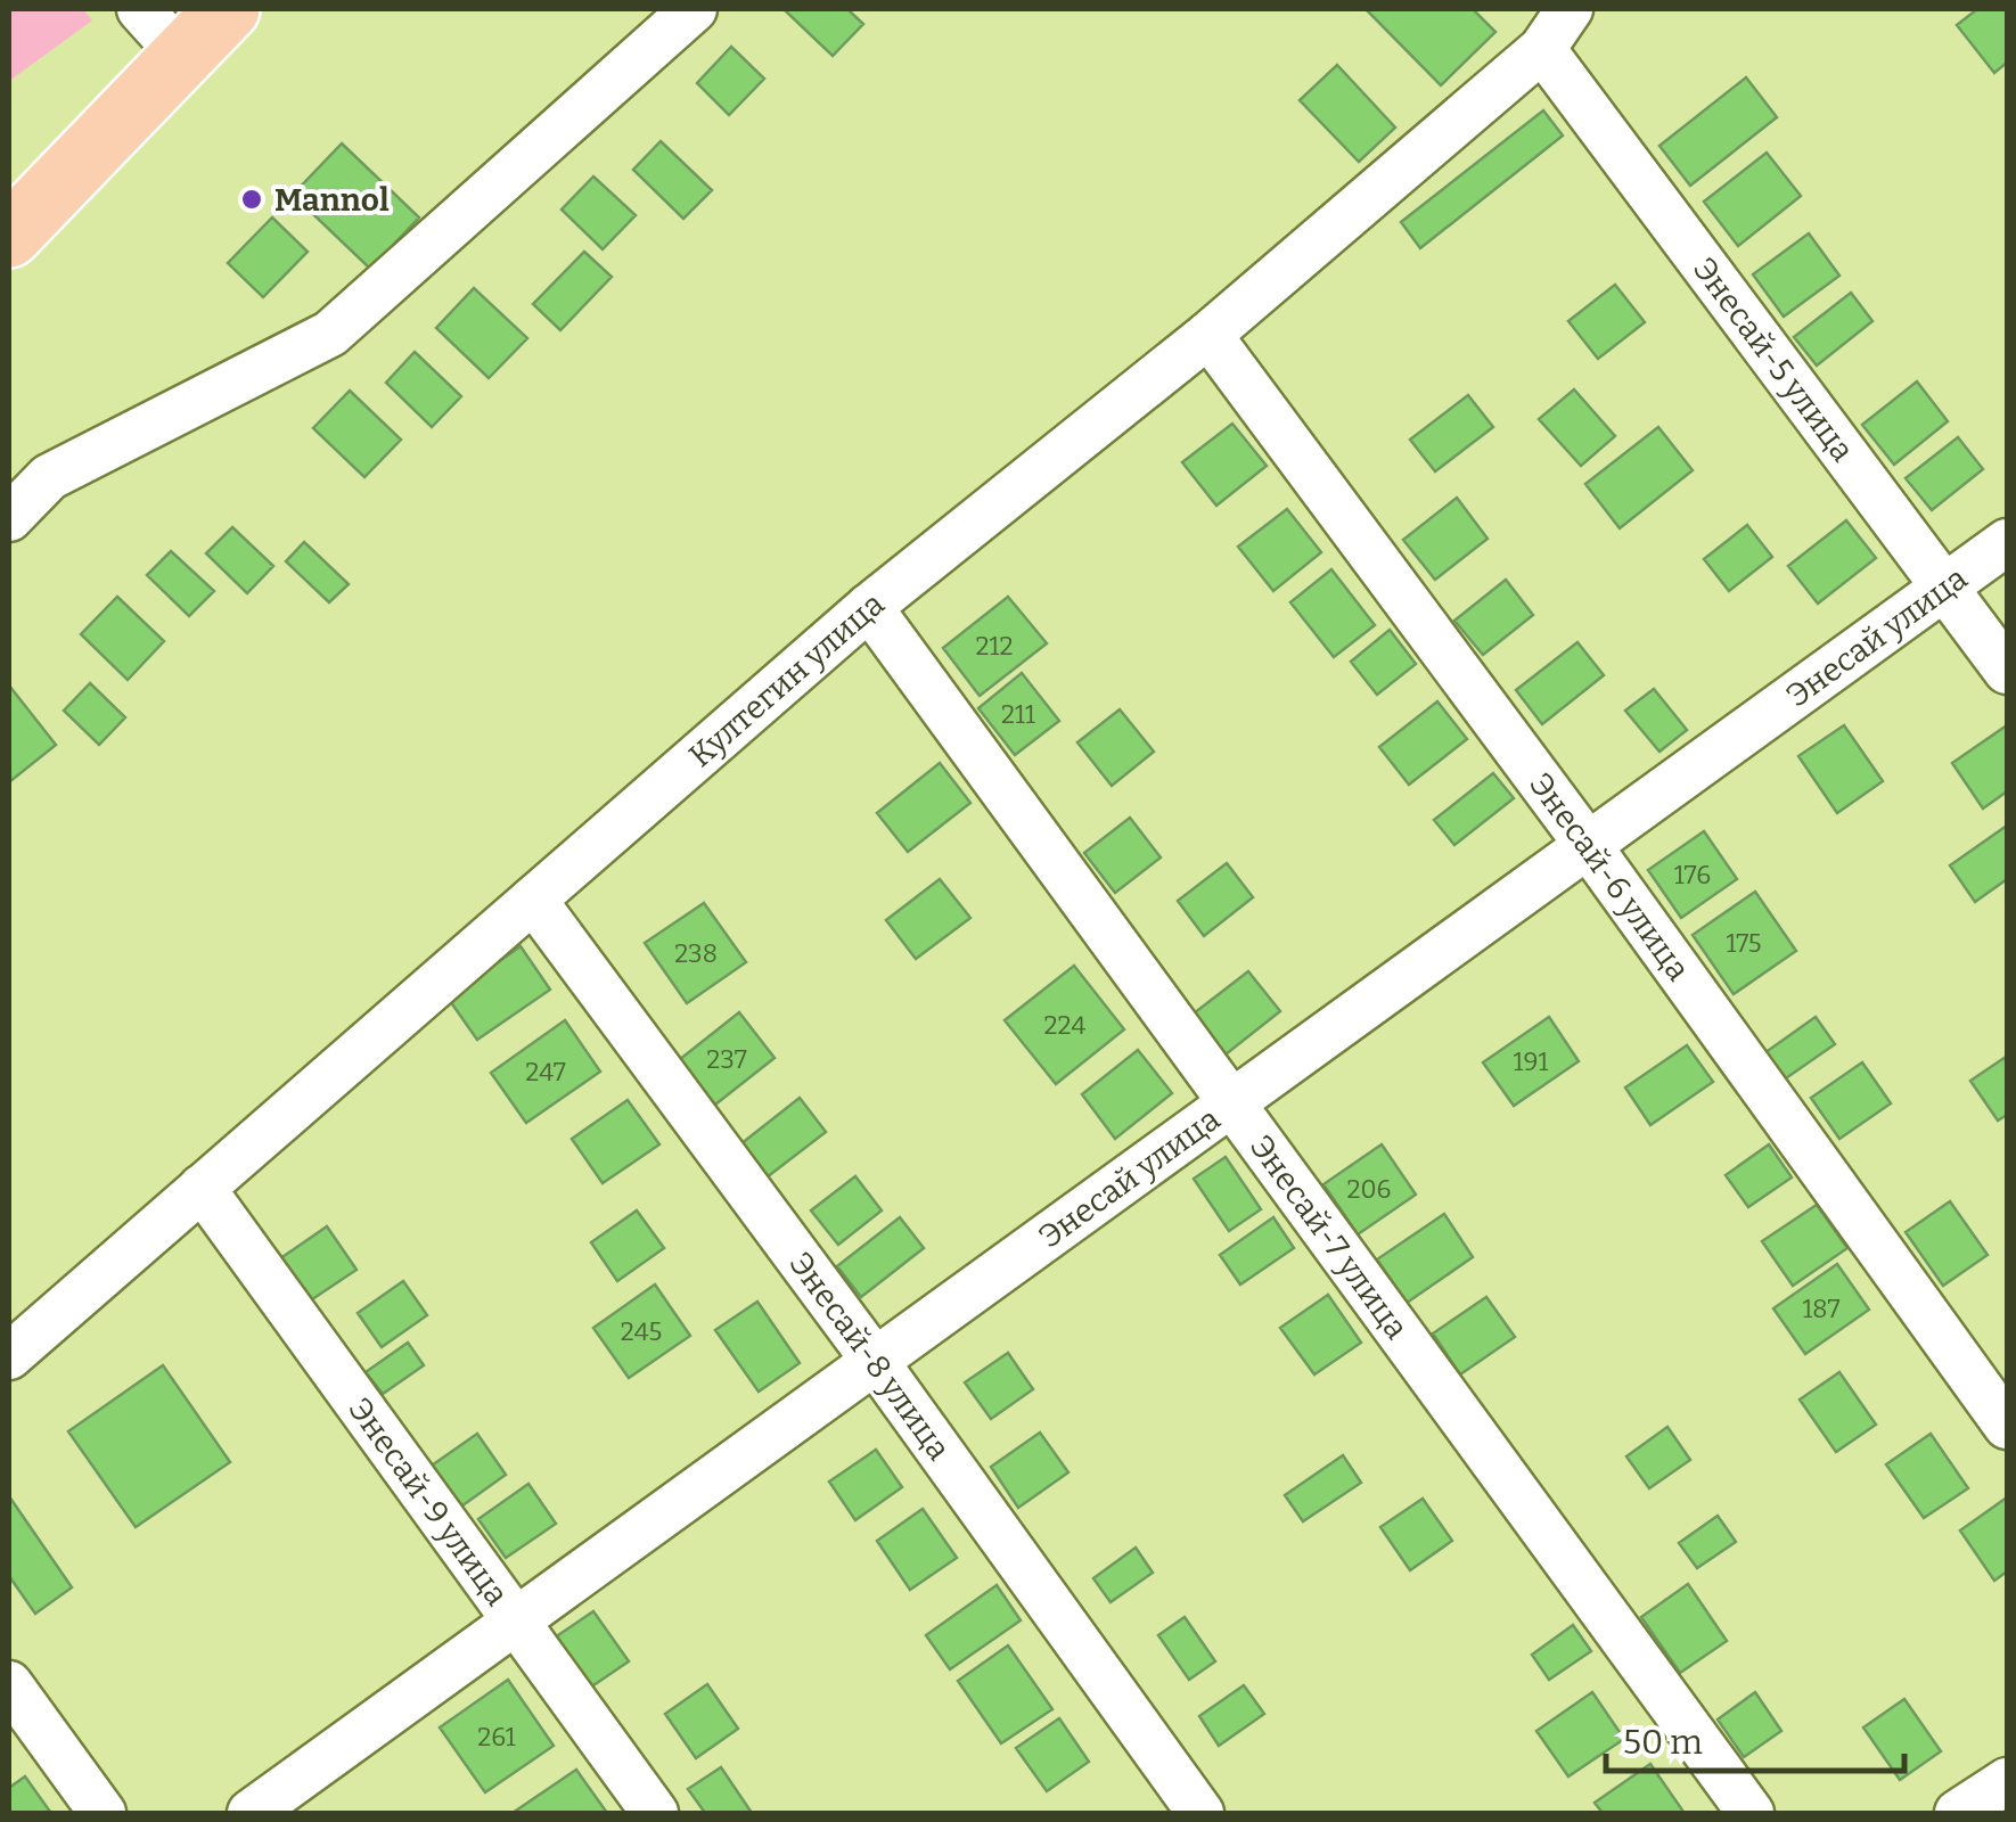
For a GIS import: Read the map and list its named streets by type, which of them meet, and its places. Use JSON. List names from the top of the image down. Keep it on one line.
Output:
{"streets":{"street":["Энесай-5 улица","Энесай улица","Култегин улица","Энесай-6 улица","Энесай-7 улица","Энесай-8 улица","Энесай-9 улица"]},"crossings":[["Энесай-5 улица","Энесай улица"],["Энесай-5 улица","Култегин улица"],["Энесай улица","Энесай-6 улица"],["Энесай улица","Энесай-7 улица"],["Энесай улица","Энесай-8 улица"],["Энесай улица","Энесай-9 улица"],["Култегин улица","Энесай-6 улица"],["Култегин улица","Энесай-7 улица"],["Култегин улица","Энесай-8 улица"],["Култегин улица","Энесай-9 улица"]],"places":["Mannol"],"house_numbers":["212","211","176","175","238","224","237","191","247","206","187","245","261"],"scale_bar":"50 m"}
